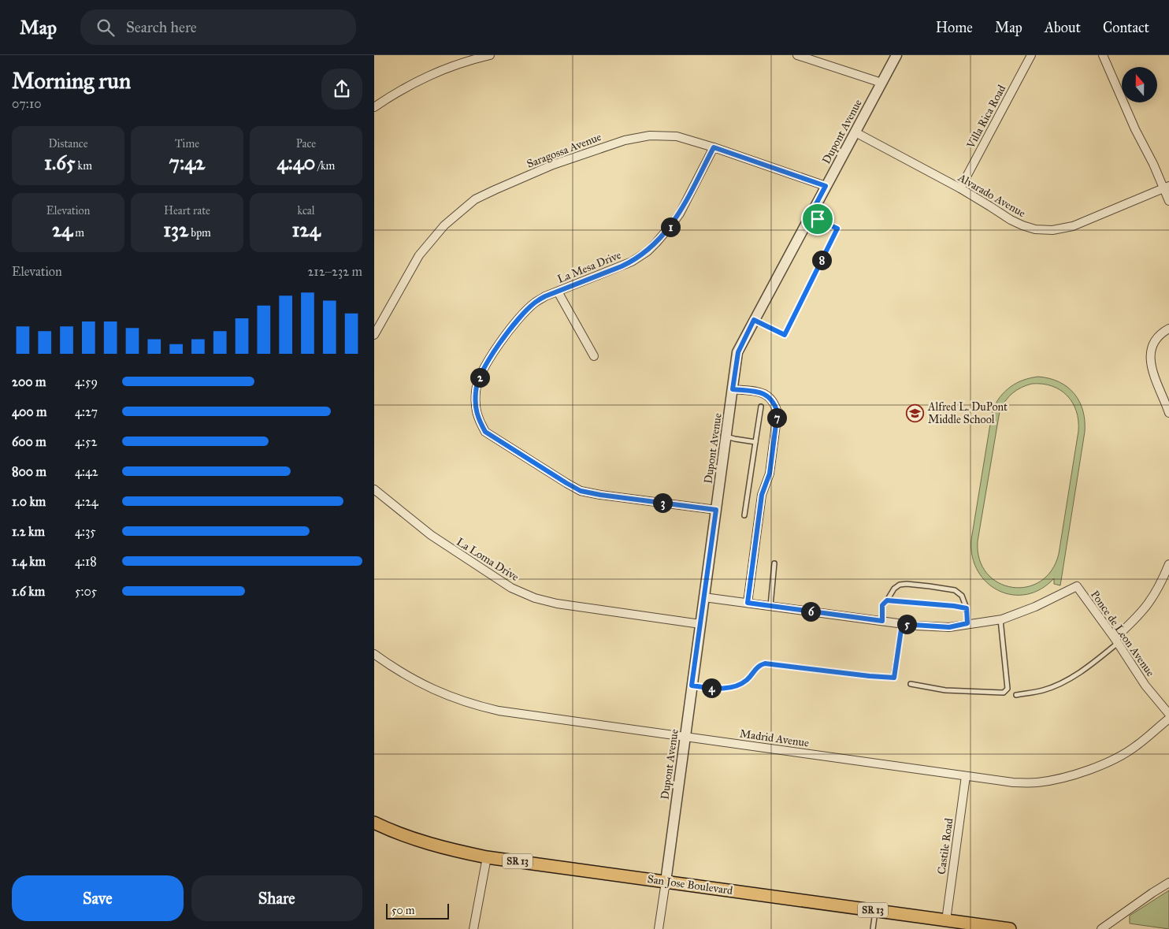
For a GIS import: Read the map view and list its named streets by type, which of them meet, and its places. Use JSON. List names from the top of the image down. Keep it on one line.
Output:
{"streets":{"main road":["SR 13","San Jose Boulevard"],"street":["Villa Rica Road","Dupont Avenue","Saragossa Avenue","Alvarado Avenue","La Mesa Drive","La Loma Drive","Ponce de Leon Avenue","Madrid Avenue","Castile Road"]},"crossings":[["Villa Rica Road","Alvarado Avenue"],["Dupont Avenue","Saragossa Avenue"],["Dupont Avenue","Alvarado Avenue"],["Dupont Avenue","La Mesa Drive"],["Dupont Avenue","La Loma Drive"],["Dupont Avenue","Ponce de Leon Avenue"],["Dupont Avenue","Madrid Avenue"],["Dupont Avenue","San Jose Boulevard"],["Saragossa Avenue","La Mesa Drive"],["Madrid Avenue","Castile Road"],["Castile Road","San Jose Boulevard"]],"places":{"school or university":["Alfred L. DuPont Middle School"]},"scale_bar":"50 m","north":"top","page":{"header":"Map","search":"Search here","nav":["Home","Map","About","Contact"],"heading":["Morning run","07:10"],"stats":[["Distance","1.65 km"],["Time","7:42"],["Pace","4:40 /km"],["Elevation","24 m"],["Heart rate","132 bpm"],["kcal","124"]],"pins":["1","8","2","7","3","6","5","4"],"chart":["Elevation","212–232 m"],"list":[{"name":"200 m","note":"4:59"},{"name":"400 m","note":"4:27"},{"name":"600 m","note":"4:52"},{"name":"800 m","note":"4:42"},{"name":"1.0 km","note":"4:24"},{"name":"1.2 km","note":"4:35"},{"name":"1.4 km","note":"4:18"},{"name":"1.6 km","note":"5:05"}],"buttons":["Save","Share"],"scale":"50 m"}}
